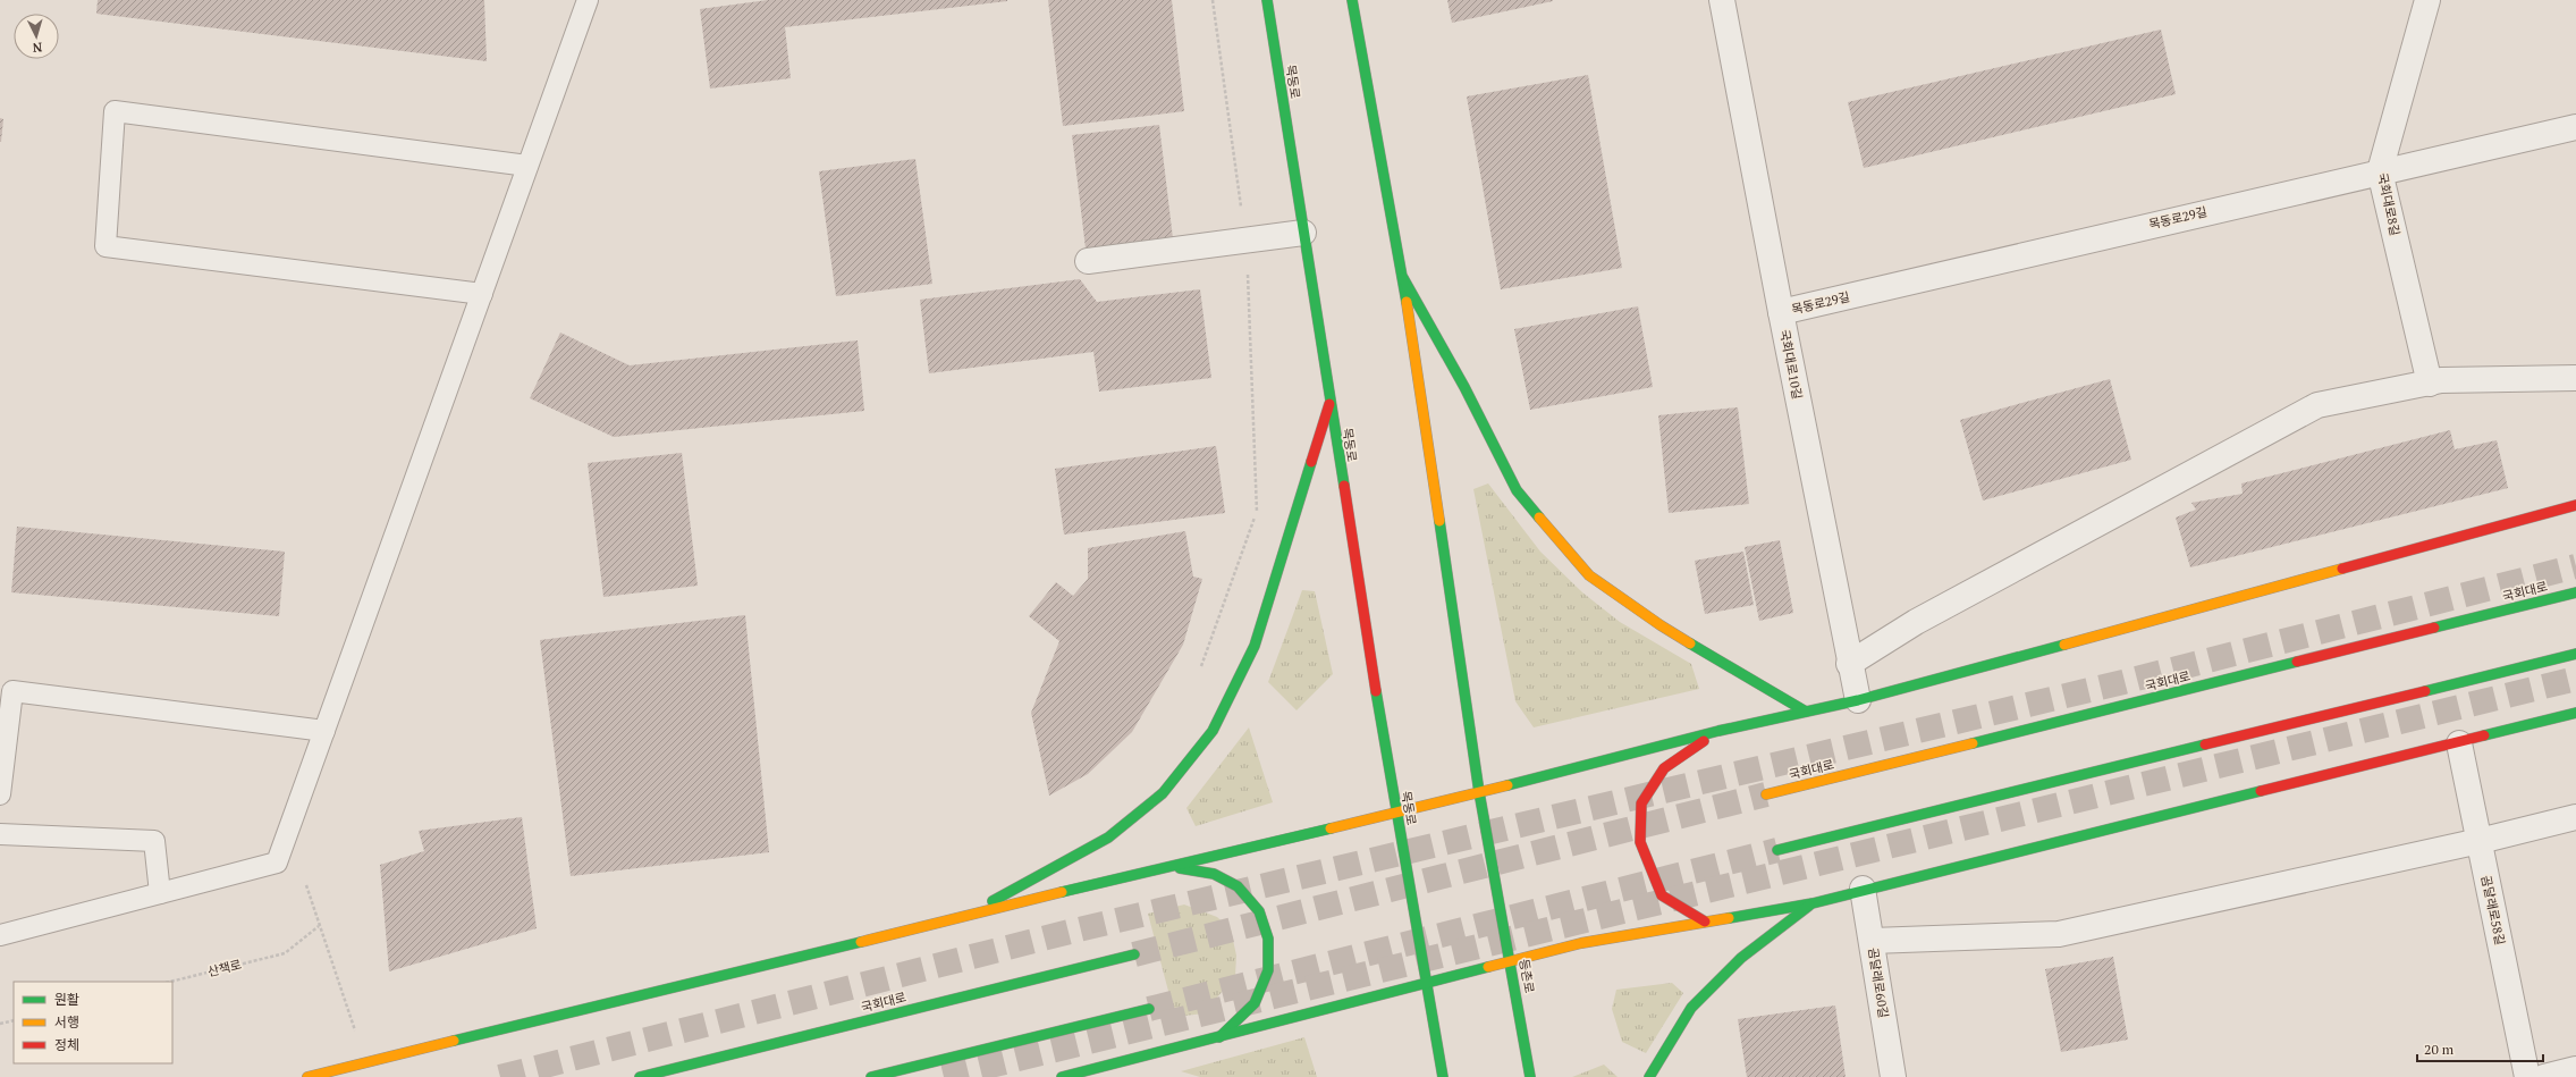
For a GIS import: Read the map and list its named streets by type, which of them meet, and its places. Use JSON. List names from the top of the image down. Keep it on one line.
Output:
{"streets":{"main road":["목동로","국회대로","등촌로"],"street":["국회대로8길","목동로29길","국회대로10길","곰달래로58길","곰달래로60길"],"path":["산책로"]},"crossings":[["국회대로8길","목동로29길"],["목동로29길","국회대로10길"]],"legend":["원활","서행","정체"],"scale_bar":"20 m","north":"bottom"}
